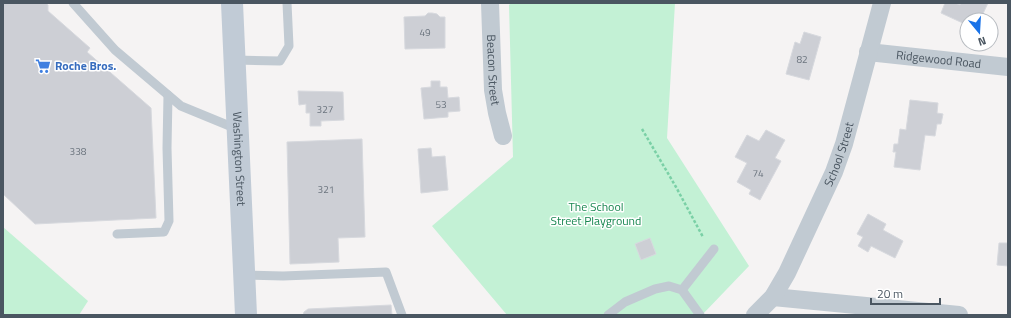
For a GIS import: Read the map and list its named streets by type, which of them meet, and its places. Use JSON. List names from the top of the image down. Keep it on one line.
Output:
{"streets":{"main road":["Washington Street"],"street":["Ridgewood Road","Beacon Street","School Street"]},"crossings":[["Ridgewood Road","School Street"]],"parks":["The School Street Playground"],"places":{"supermarket":["Roche Bros."]},"house_numbers":["49","82","53","327","338","74","321"],"scale_bar":"20 m","north":"bottom"}
